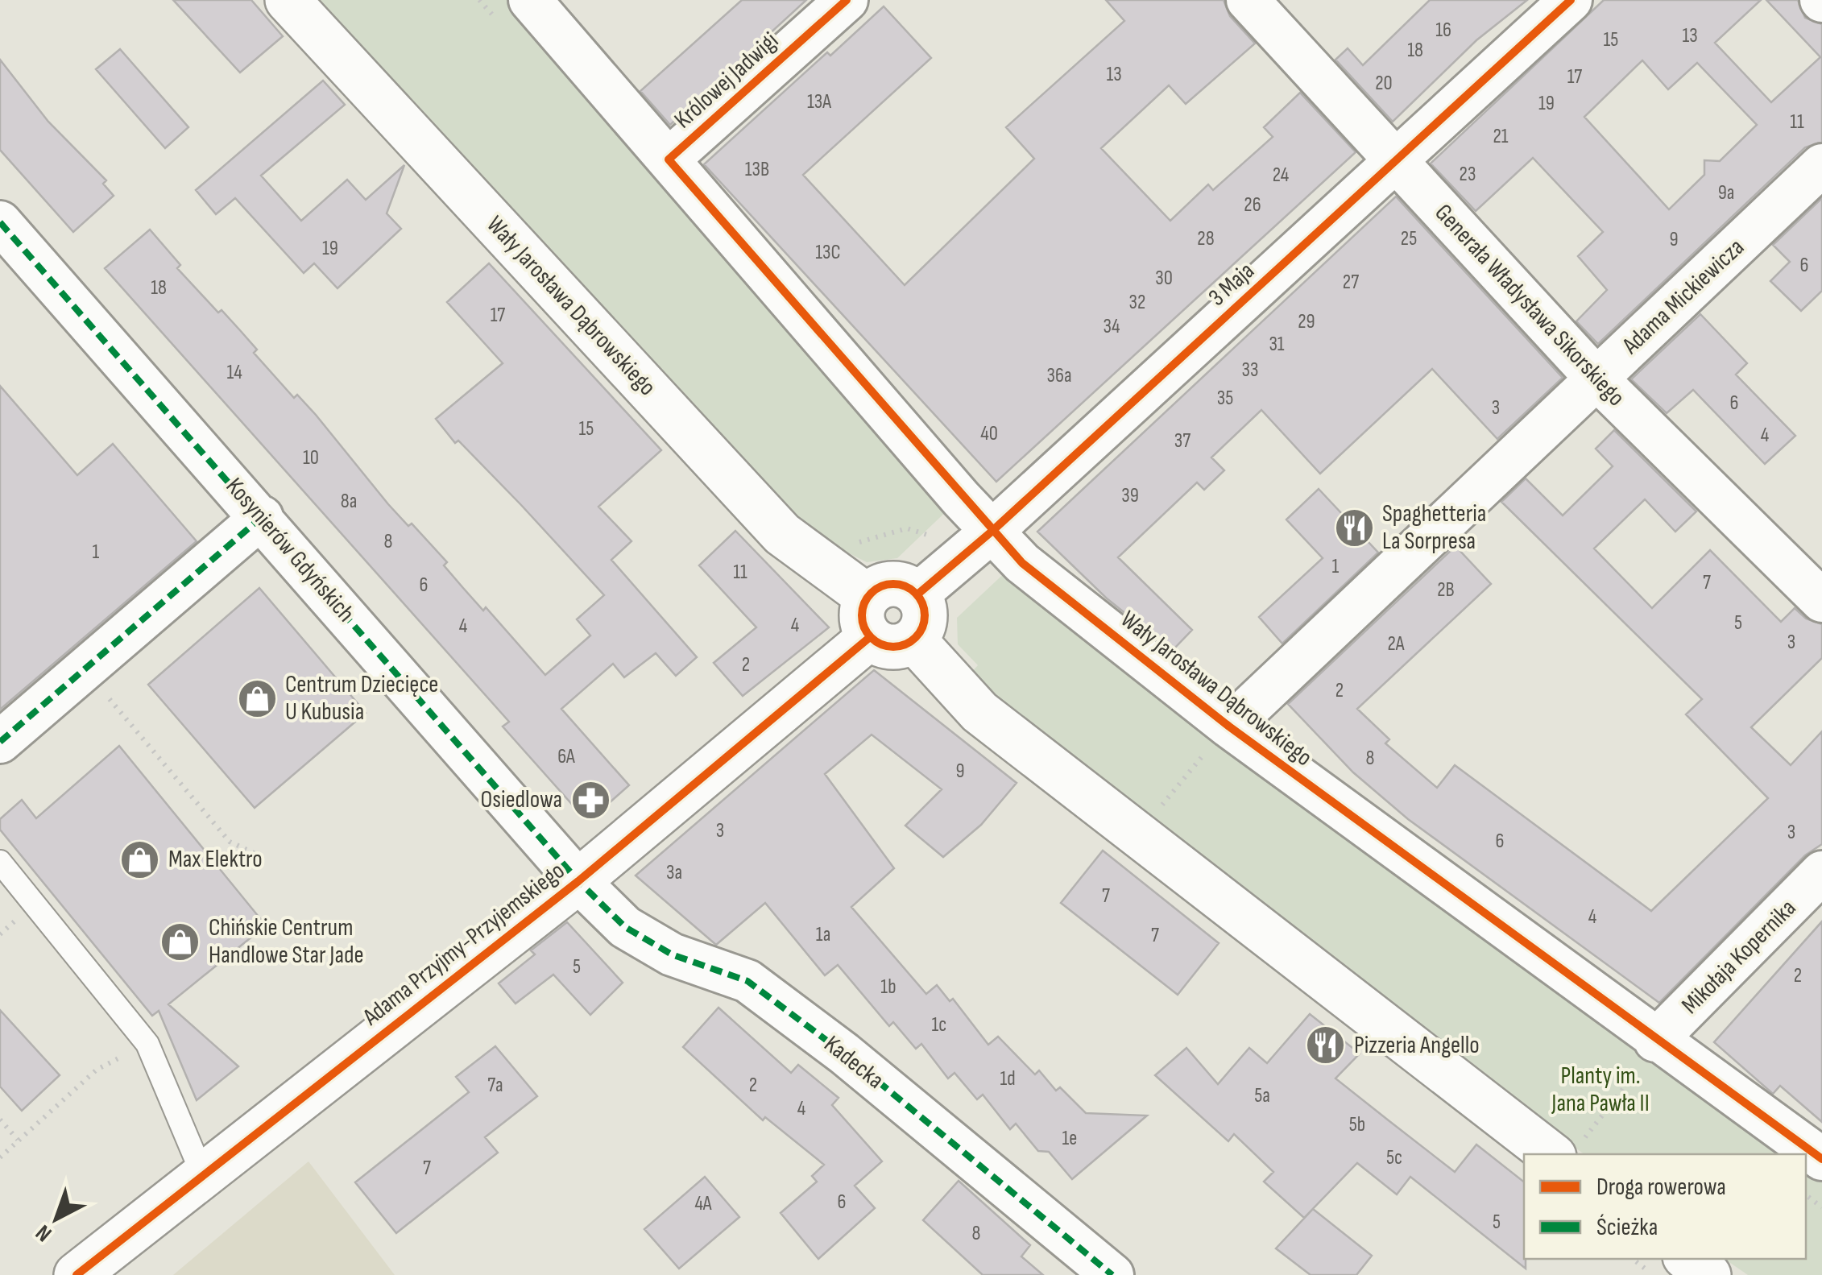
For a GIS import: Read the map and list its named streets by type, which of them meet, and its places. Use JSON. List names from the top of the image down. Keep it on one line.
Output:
{"streets":{"street":["Królowej Jadwigi","3 Maja","Adama Mickiewicza","Generała Władysława Sikorskiego","Wały Jarosława Dąbrowskiego","Kosynierów Gdyńskich","Adama Przyjmy-Przyjemskiego","Mikołaja Kopernika","Kadecka"]},"crossings":[["Królowej Jadwigi","Wały Jarosława Dąbrowskiego"],["3 Maja","Generała Władysława Sikorskiego"],["3 Maja","Wały Jarosława Dąbrowskiego"],["3 Maja","Adama Przyjmy-Przyjemskiego"],["Adama Mickiewicza","Generała Władysława Sikorskiego"],["Adama Mickiewicza","Wały Jarosława Dąbrowskiego"],["Wały Jarosława Dąbrowskiego","Adama Przyjmy-Przyjemskiego"],["Wały Jarosława Dąbrowskiego","Mikołaja Kopernika"],["Kosynierów Gdyńskich","Adama Przyjmy-Przyjemskiego"],["Kosynierów Gdyńskich","Kadecka"],["Adama Przyjmy-Przyjemskiego","Kadecka"]],"parks":["Planty im. Jana Pawła II"],"places":{"restaurant":["Spaghetteria La Sorpresa","Pizzeria Angello"],"shop":["Centrum Dziecięce U Kubusia","Max Elektro","Chińskie Centrum Handlowe Star Jade"],"pharmacy":["Osiedlowa"]},"house_numbers":["16","13","15","18","13","17","20","13A","19","11","21","13B","23","24","9a","26","28","25","9","19","13C","6","30","27","18","32","17","29","34","31","33","14","36a","35","6","3","15","40","4","37","10","39","8a","8","1","1","11","7","6","2B","5","4","4","3","2A","2","2","6A","8","9","3","3","6","3a","7","4","1a","7","5","2","1b","1c","1d","7a","2","5a","4","5b","1e","5c","7","6","4A","5","8"],"legend":["Droga rowerowa","Ścieżka"],"north":"bottom left"}
